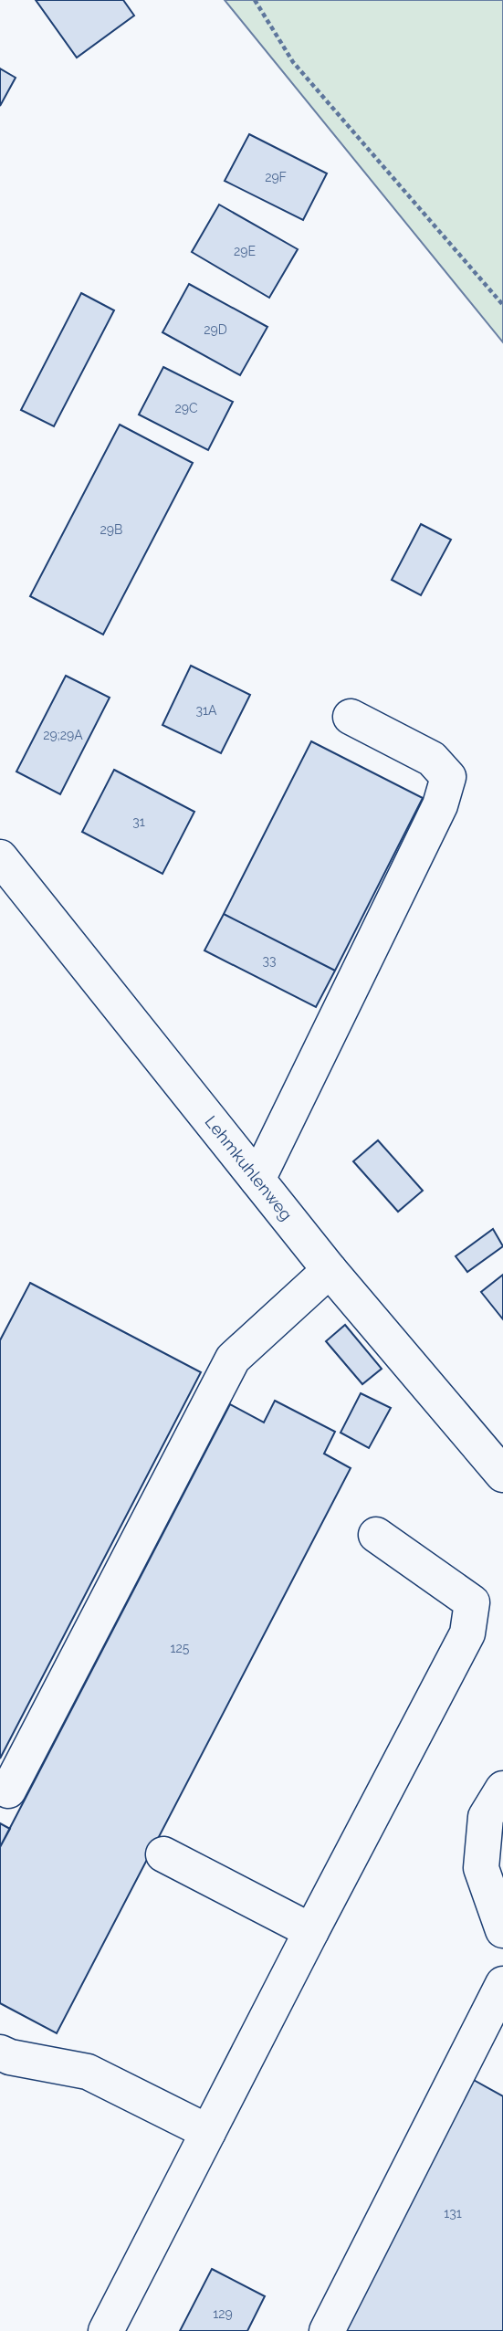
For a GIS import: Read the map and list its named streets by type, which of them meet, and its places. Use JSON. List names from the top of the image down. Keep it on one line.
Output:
{"streets":{"street":["Lehmkuhlenweg"]},"house_numbers":["29F","29E","29D","29C","29B","31A","29;29A","31","33","125","131","129"]}
